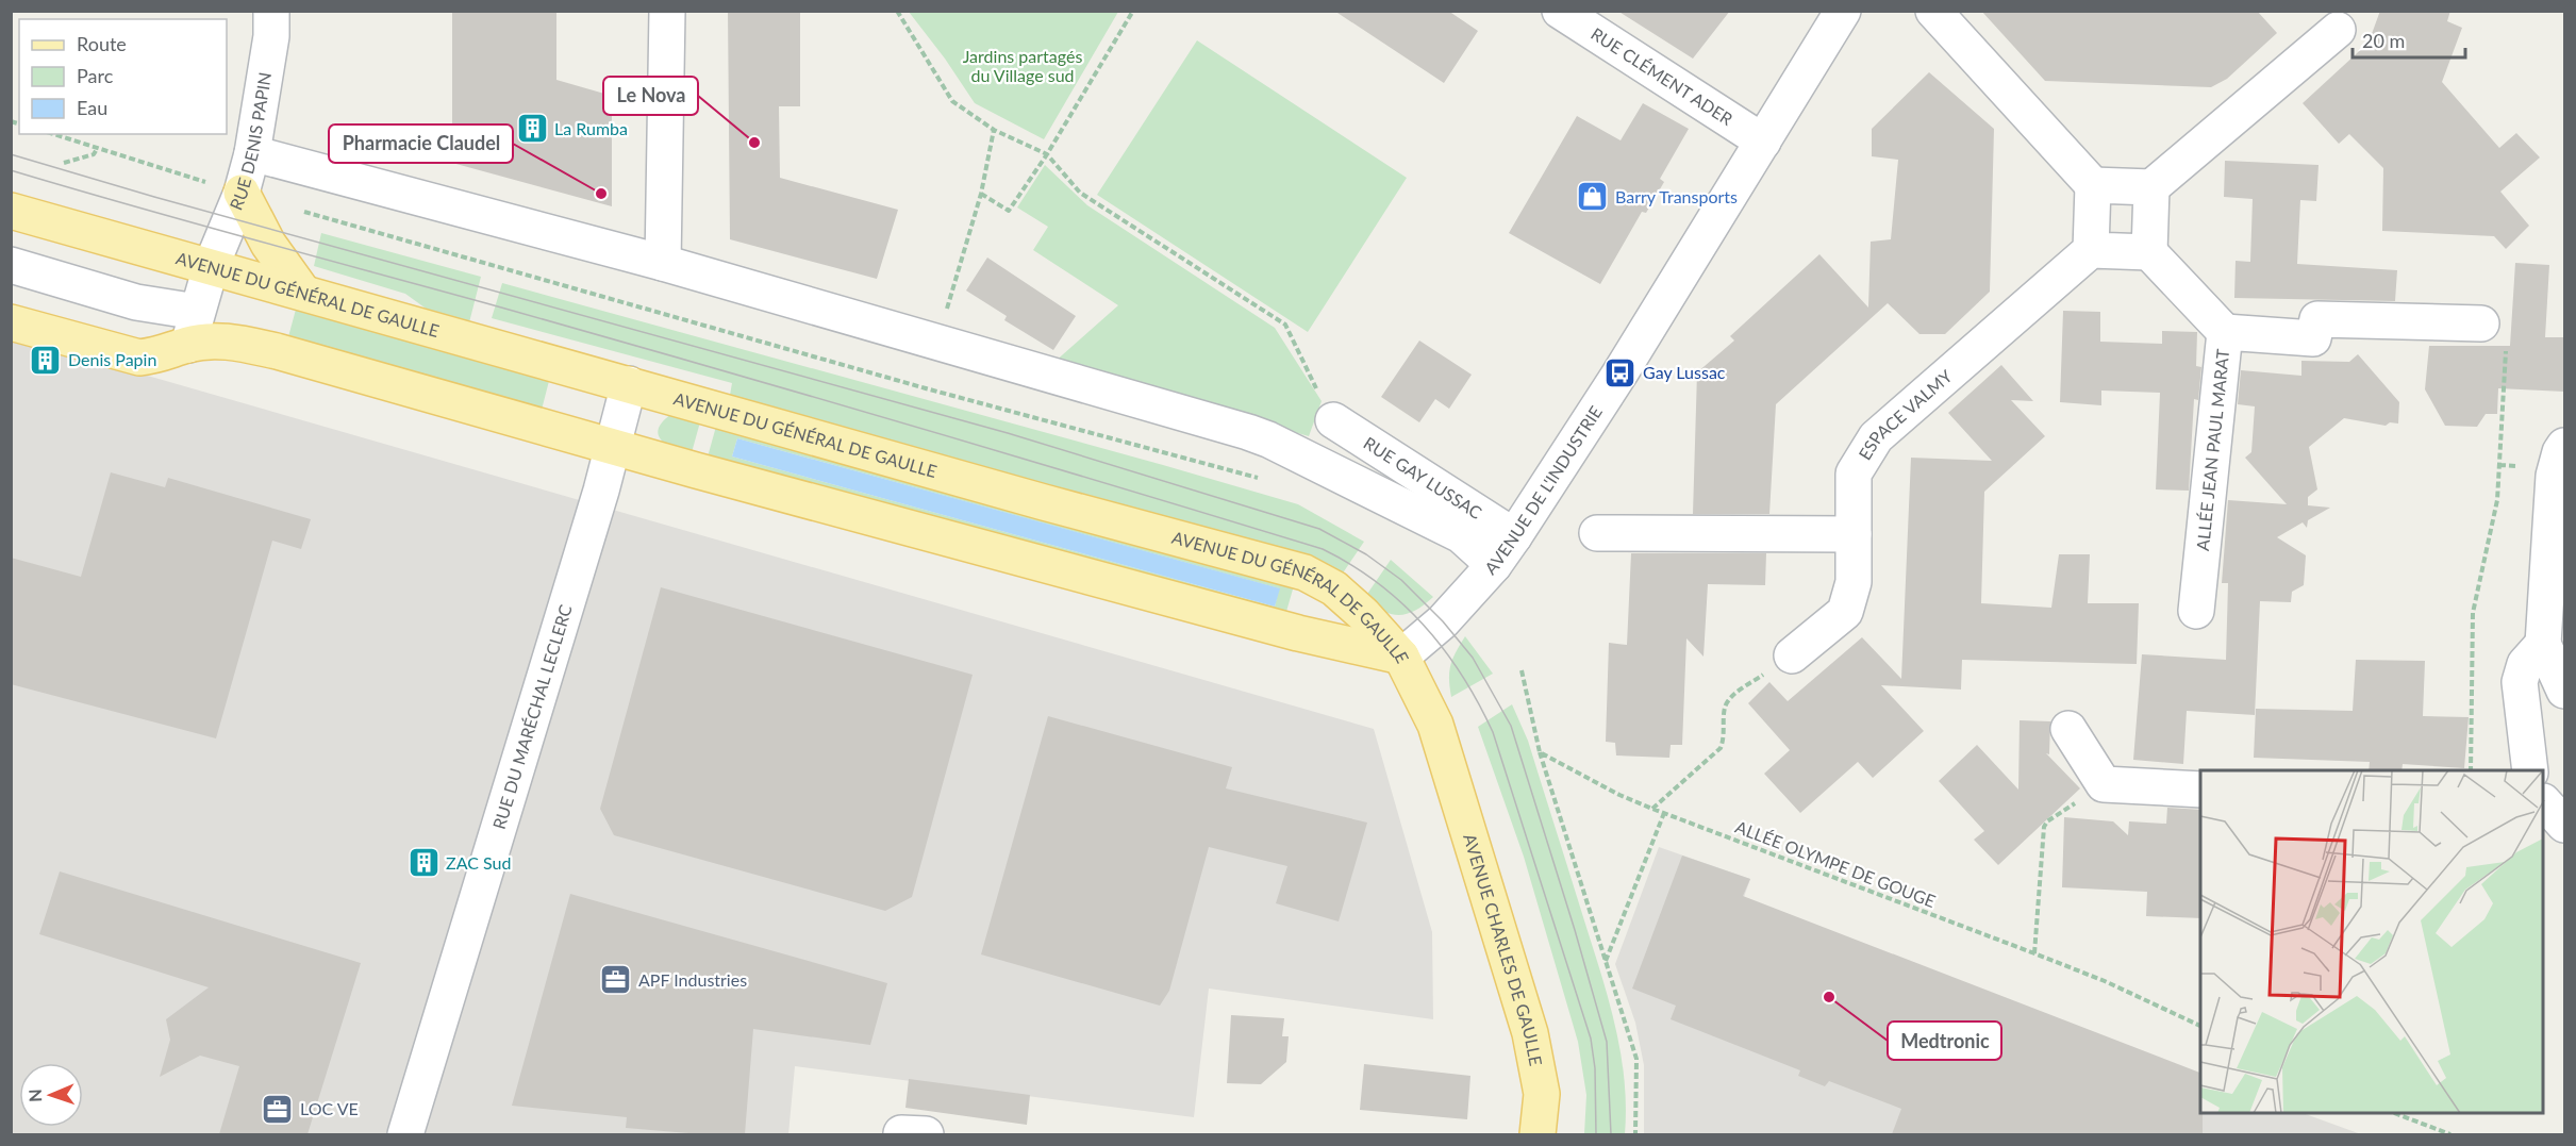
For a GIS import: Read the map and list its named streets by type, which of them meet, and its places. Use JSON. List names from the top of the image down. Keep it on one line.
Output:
{"streets":{"main road":["AVENUE DU GÉNÉRAL DE GAULLE","AVENUE CHARLES DE GAULLE"],"street":["RUE CLÉMENT ADER","RUE DENIS PAPIN","ESPACE VALMY","ALLÉE JEAN PAUL MARAT","RUE GAY LUSSAC","AVENUE DE L'INDUSTRIE","RUE DU MARÉCHAL LECLERC"],"path":["ALLÉE OLYMPE DE GOUGE"]},"crossings":[["RUE CLÉMENT ADER","AVENUE DE L'INDUSTRIE"],["RUE DENIS PAPIN","AVENUE DU GÉNÉRAL DE GAULLE"],["AVENUE DU GÉNÉRAL DE GAULLE","AVENUE DE L'INDUSTRIE"],["AVENUE DU GÉNÉRAL DE GAULLE","RUE DU MARÉCHAL LECLERC"],["AVENUE DU GÉNÉRAL DE GAULLE","AVENUE CHARLES DE GAULLE"],["RUE GAY LUSSAC","AVENUE DE L'INDUSTRIE"],["AVENUE DE L'INDUSTRIE","AVENUE CHARLES DE GAULLE"]],"parks":["Jardins partagés du Village sud"],"places":{"building":["La Rumba","Denis Papin","ZAC Sud"],"other":["Le Nova","Pharmacie Claudel","Medtronic"],"shop":["Barry Transports"],"bus stop":["Gay Lussac"],"office":["APF Industries","LOC VE"]},"legend":["Route","Parc","Eau"],"scale_bar":"20 m","north":"left"}
